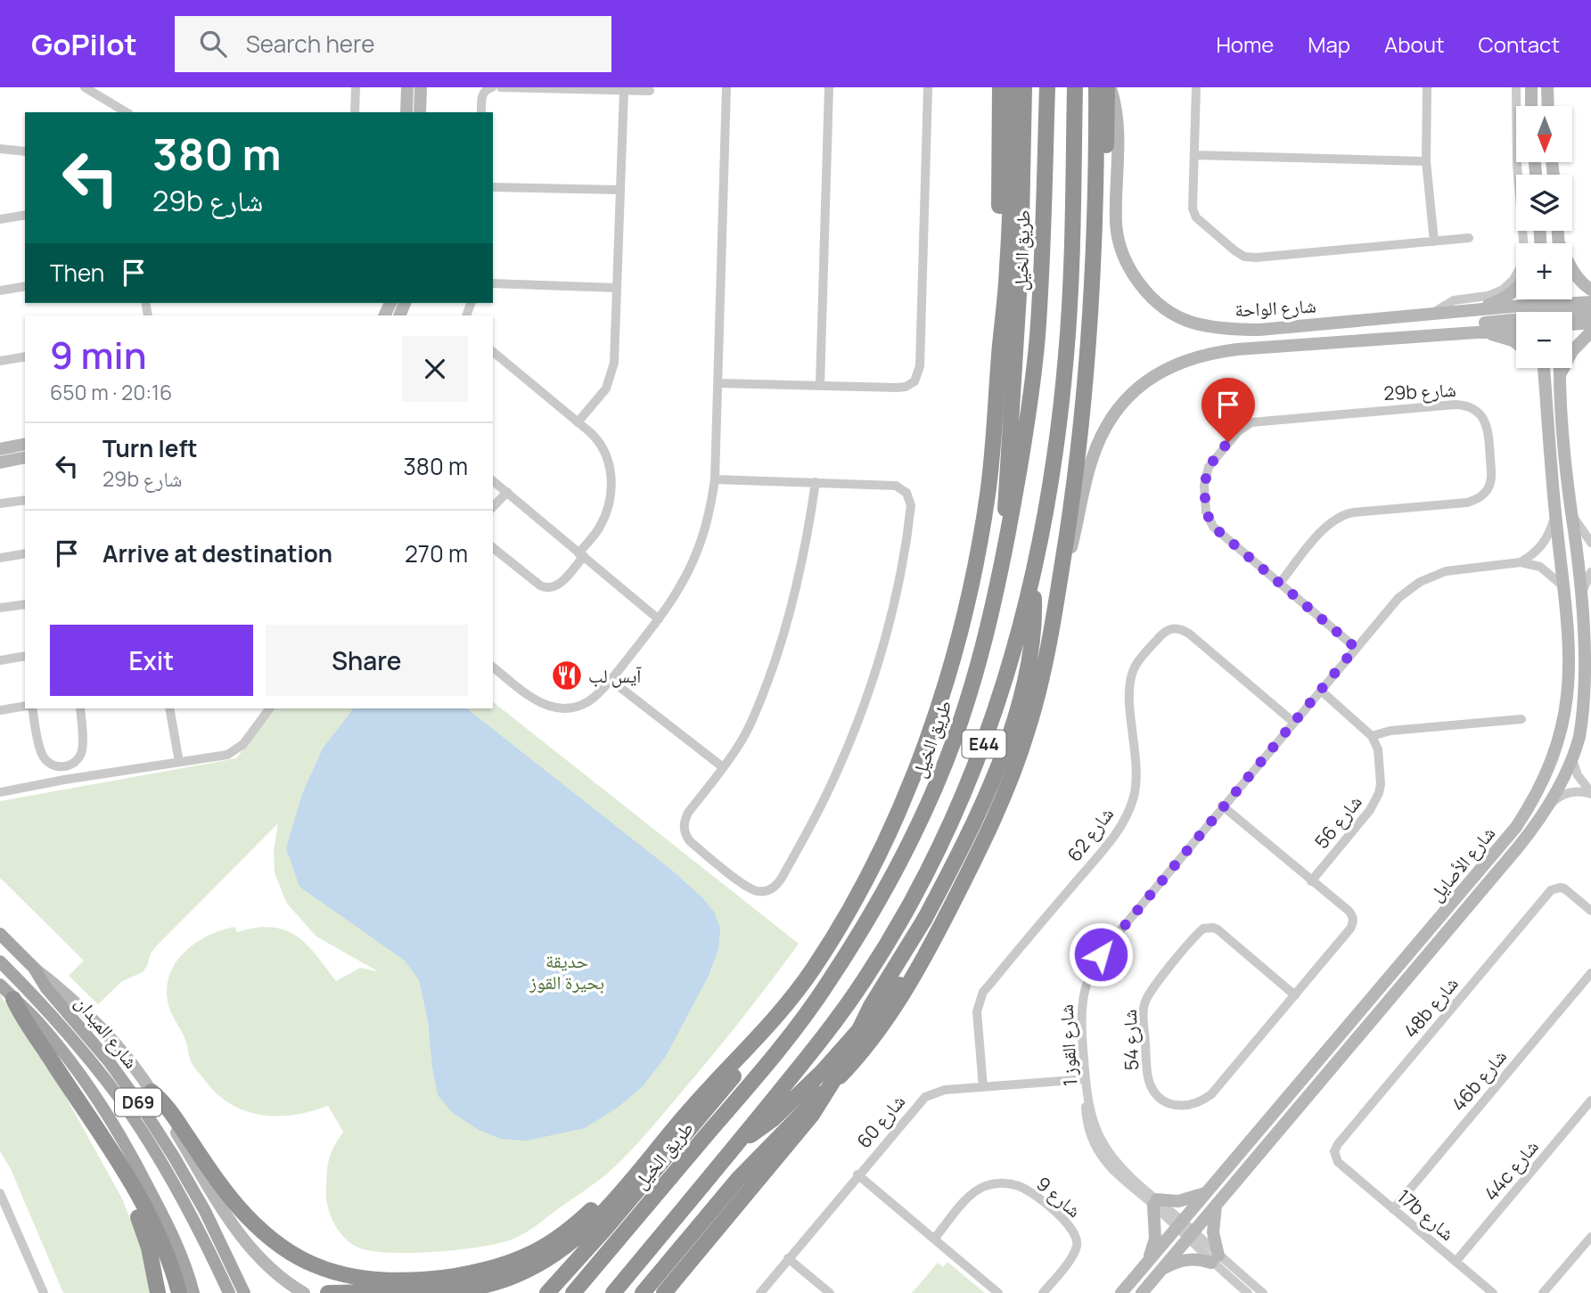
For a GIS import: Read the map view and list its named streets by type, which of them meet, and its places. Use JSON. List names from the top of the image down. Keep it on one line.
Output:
{"streets":{"highway":["طريق الخيل","E44"],"main road":["شارع الواحة","شارع الأصايل","شارع الميدان","D69"],"street":["29b شارع","شارع 56","شارع 62","48b شارع","شارع 54","شارع القوز 1","46b شارع","شارع 60","44c شارع","شارع 9","17b شارع"]},"crossings":[["29b شارع","شارع القوز 1"],["شارع 56","شارع 54"],["شارع 62","شارع القوز 1"],["شارع 62","شارع 60"],["شارع الأصايل","شارع القوز 1"],["48b شارع","17b شارع"],["شارع القوز 1","شارع 60"],["46b شارع","17b شارع"],["44c شارع","17b شارع"]],"parks":["حديقة بحيرة القوز"],"places":{"restaurant":["آيس لب"]},"north":"bottom","page":{"header":"GoPilot","search":"Search here","nav":["Home","Map","About","Contact"],"map_buttons":["+","−"],"turn":["380 m","29b شارع"],"then":"Then","heading":["9 min","650 m · 20:16"],"list":[{"name":"Turn left","note":"29b شارع","value":"380 m"},{"name":"Arrive at destination","value":"270 m"}],"buttons":["Exit","Share"]}}
